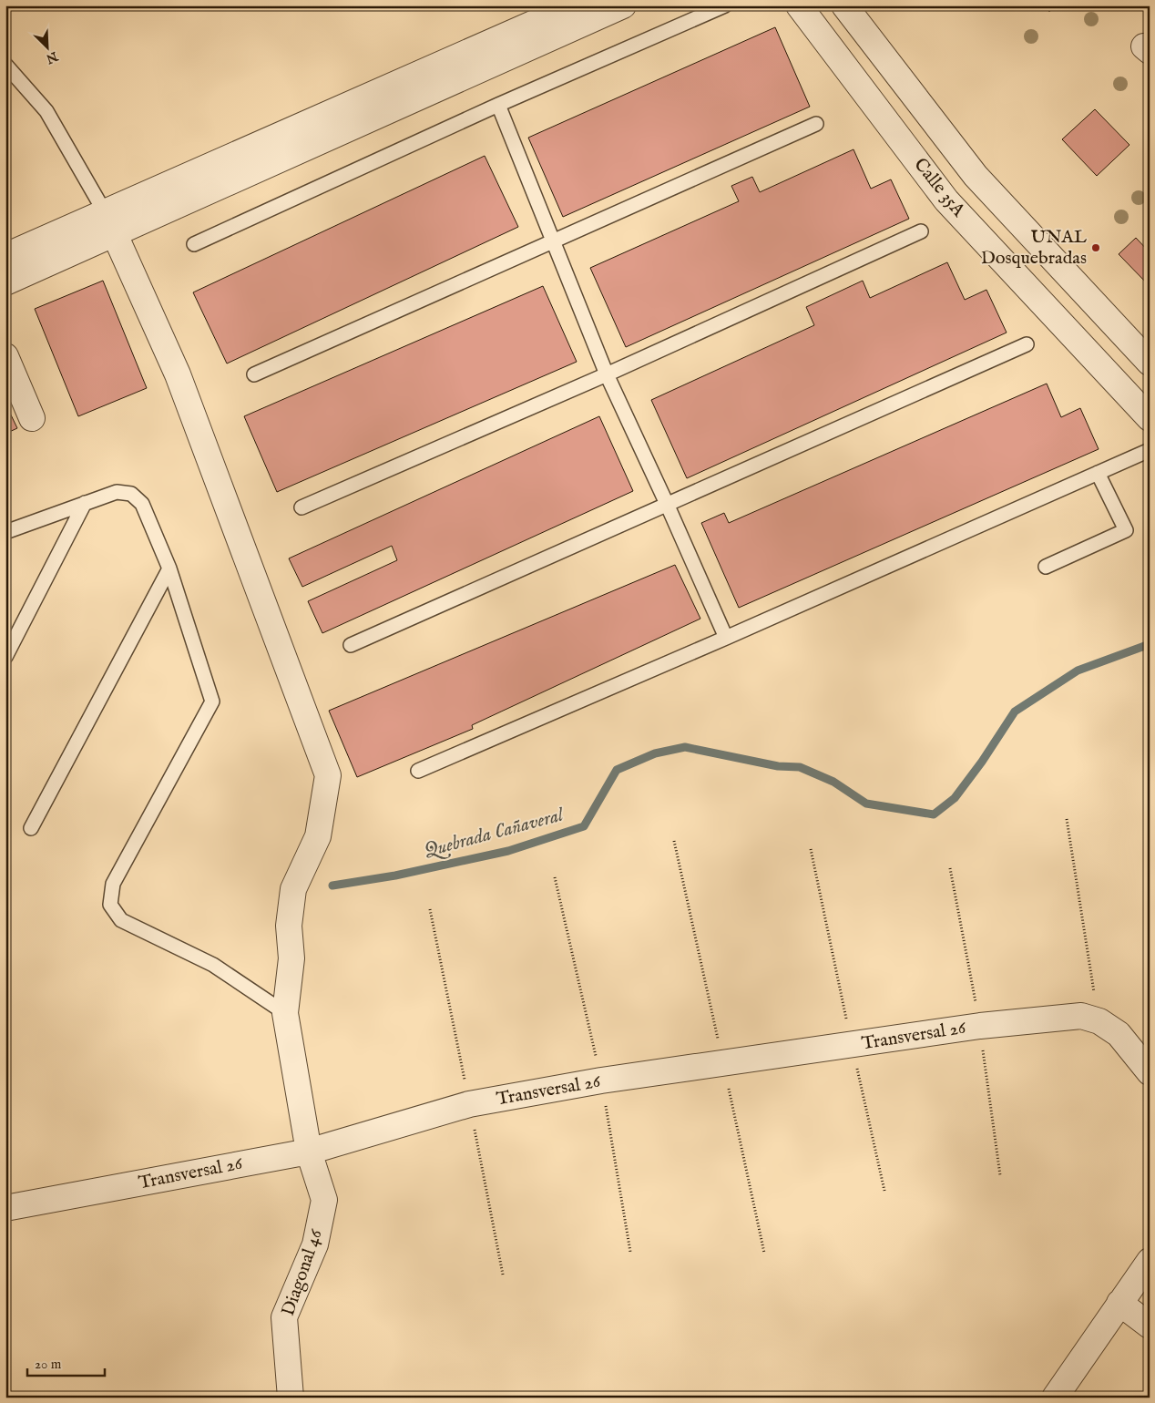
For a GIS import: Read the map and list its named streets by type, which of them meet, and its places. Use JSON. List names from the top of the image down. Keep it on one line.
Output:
{"streets":{"street":["Calle 35A","Transversal 26","Diagonal 46"]},"crossings":[["Transversal 26","Diagonal 46"]],"water":["Quebrada Cañaveral"],"places":["UNAL Dosquebradas"],"scale_bar":"20 m","north":"bottom right"}
